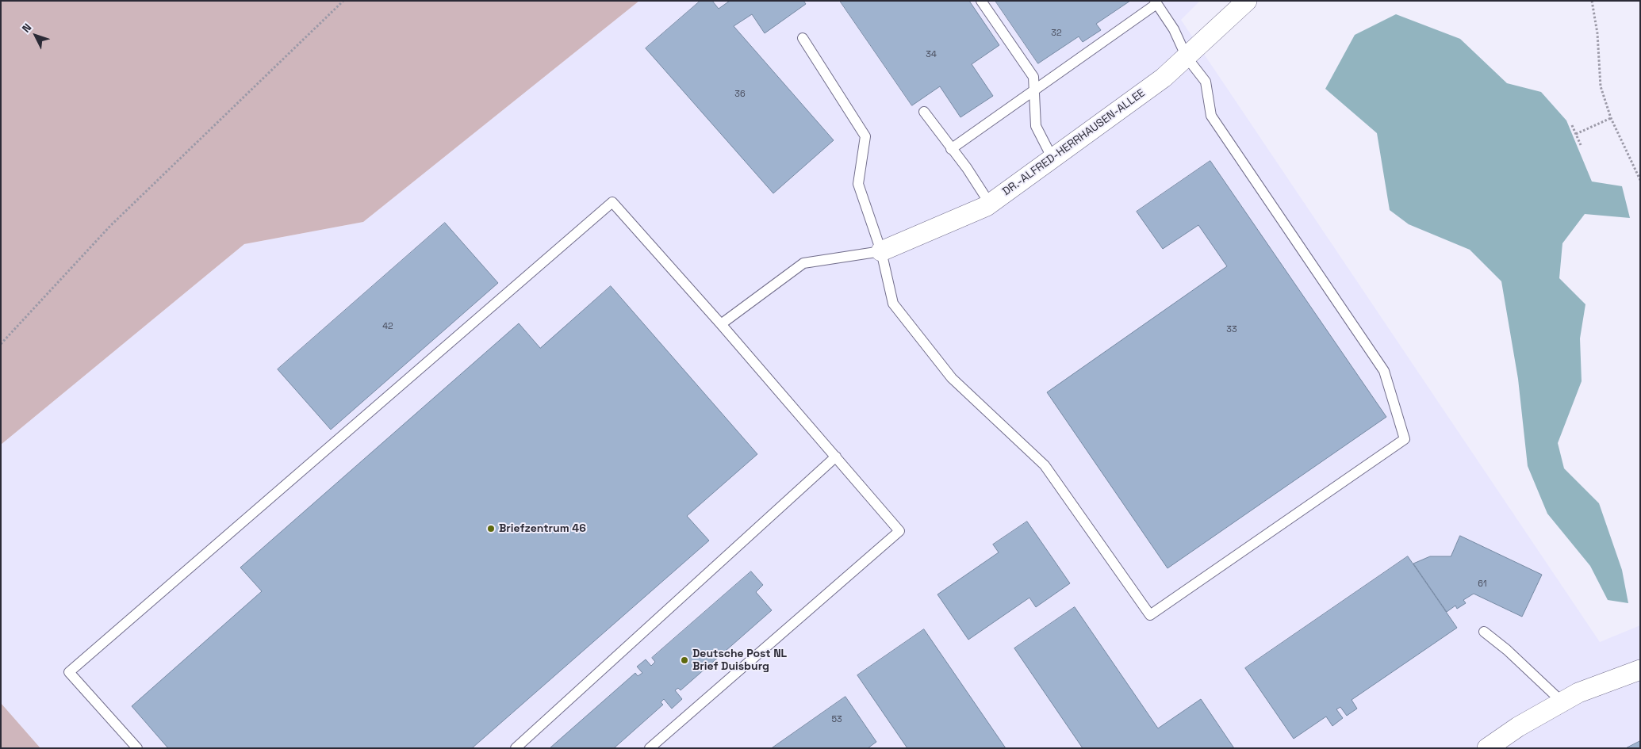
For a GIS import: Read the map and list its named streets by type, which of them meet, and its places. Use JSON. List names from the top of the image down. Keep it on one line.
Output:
{"streets":{"street":["DR.-ALFRED-HERRHAUSEN-ALLEE"]},"places":["Briefzentrum 46","Deutsche Post NL Brief Duisburg"],"house_numbers":["32","34","36","42","33","61","53"],"north":"top left"}
